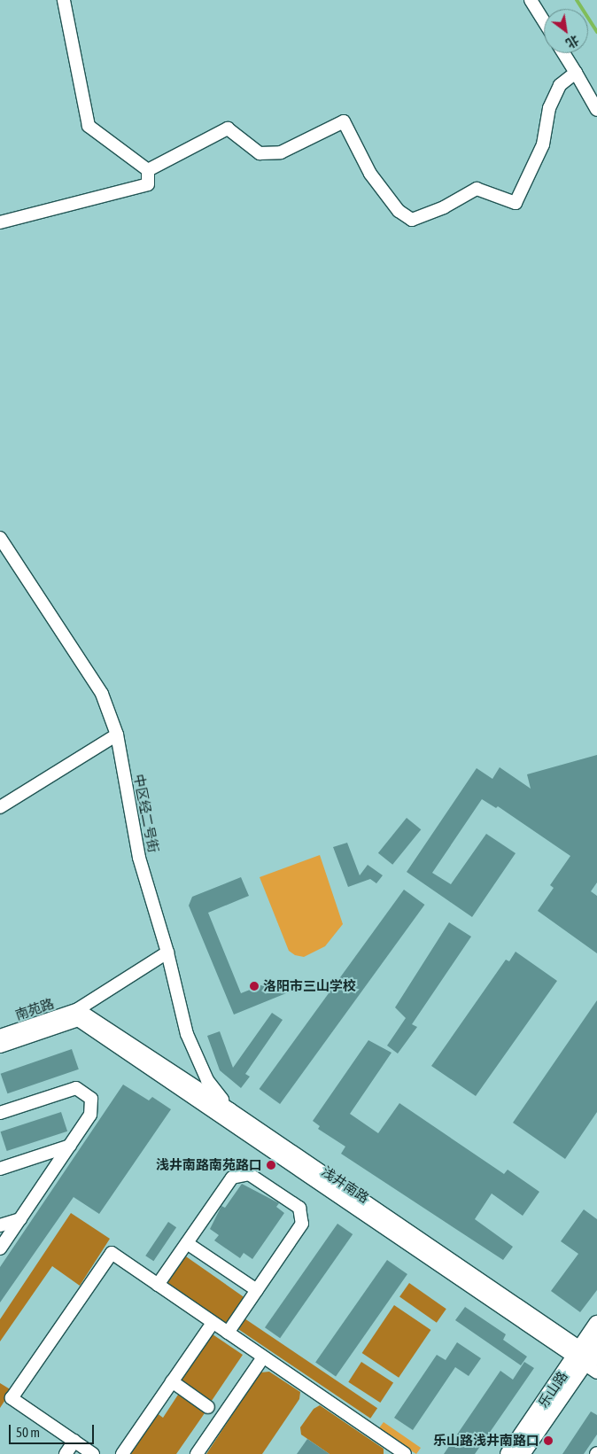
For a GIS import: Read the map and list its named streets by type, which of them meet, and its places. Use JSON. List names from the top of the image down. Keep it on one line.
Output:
{"streets":{"main road":["乐山路"],"street":["中区经二号街","南苑路","浅井南路"]},"crossings":[["中区经二号街","浅井南路"],["南苑路","浅井南路"],["浅井南路","乐山路"]],"places":["洛阳市三山学校","浅井南路南苑路口","乐山路浅井南路口"],"scale_bar":"50 m","north":"bottom right"}
